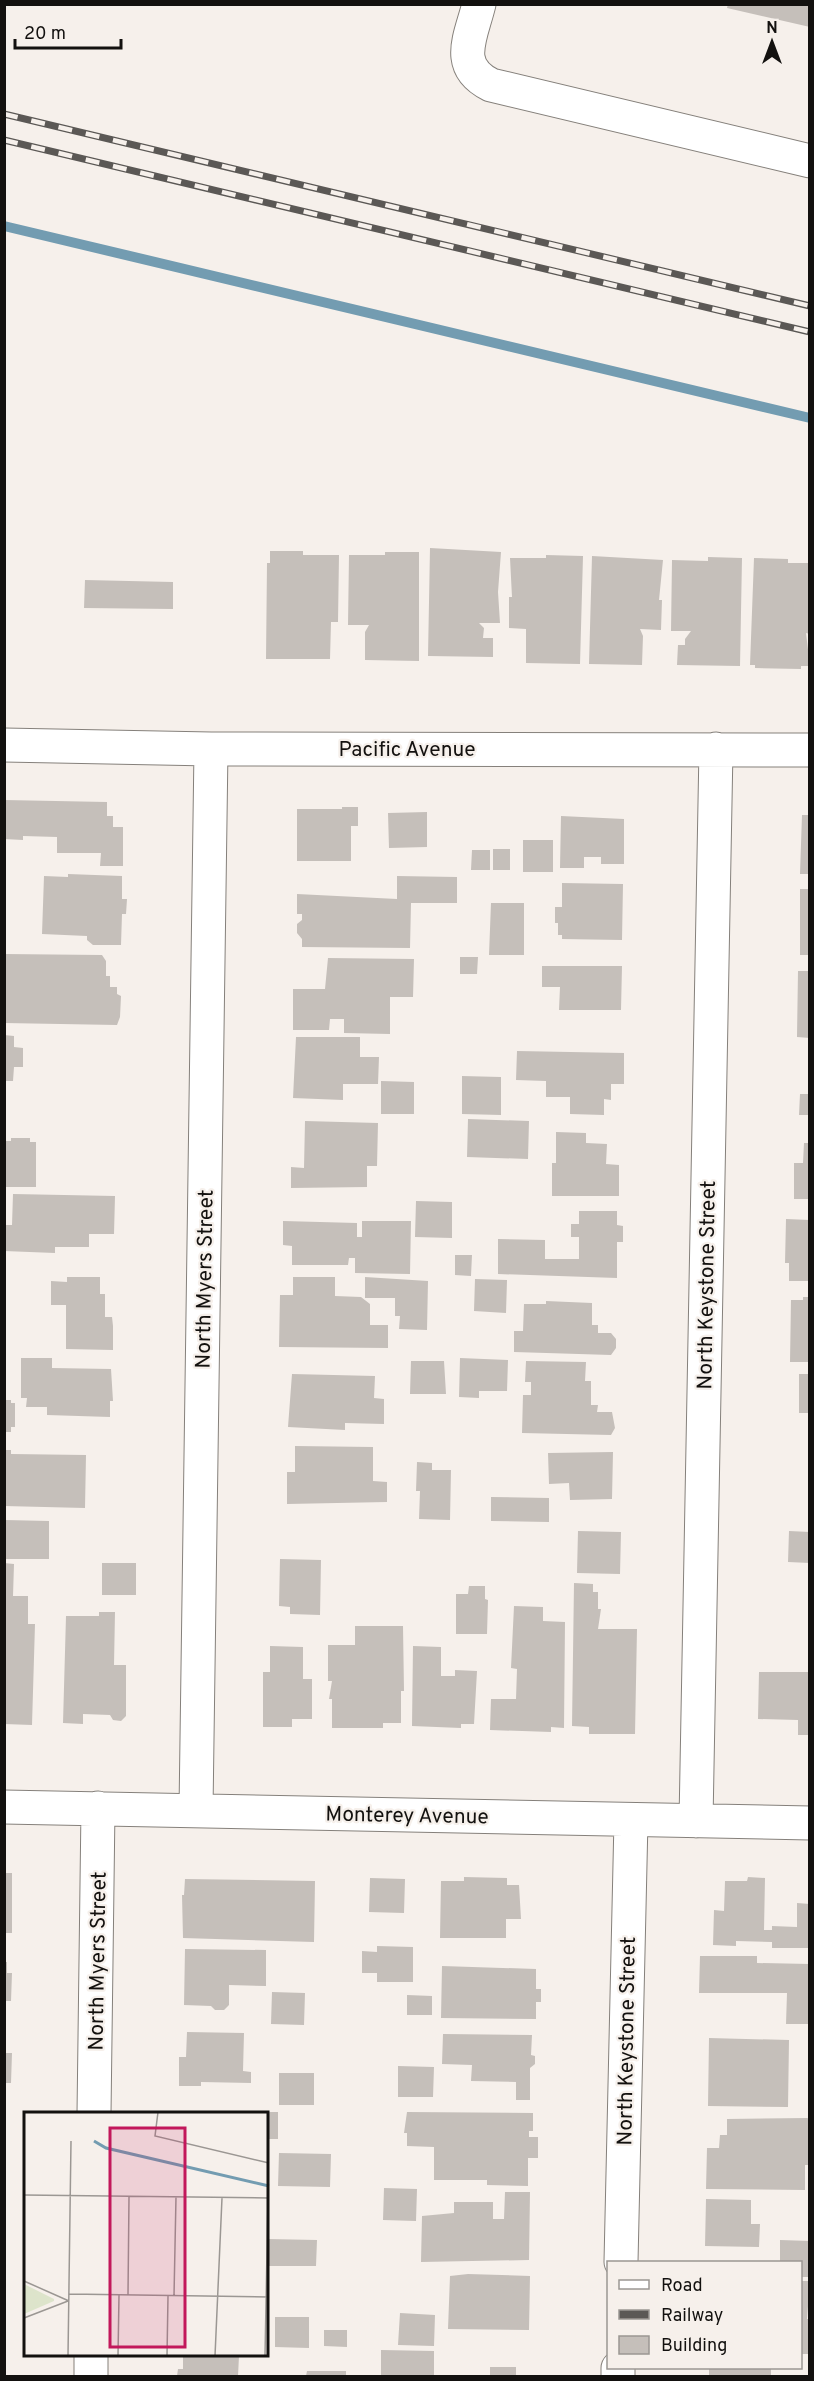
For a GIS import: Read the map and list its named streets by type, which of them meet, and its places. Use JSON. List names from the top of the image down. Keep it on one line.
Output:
{"streets":{"street":["Pacific Avenue","North Myers Street","North Keystone Street","Monterey Avenue"]},"crossings":[["Pacific Avenue","North Myers Street"],["Pacific Avenue","North Keystone Street"],["North Myers Street","Monterey Avenue"],["North Keystone Street","Monterey Avenue"]],"legend":["Road","Railway","Building"],"scale_bar":"20 m","north":"top"}
